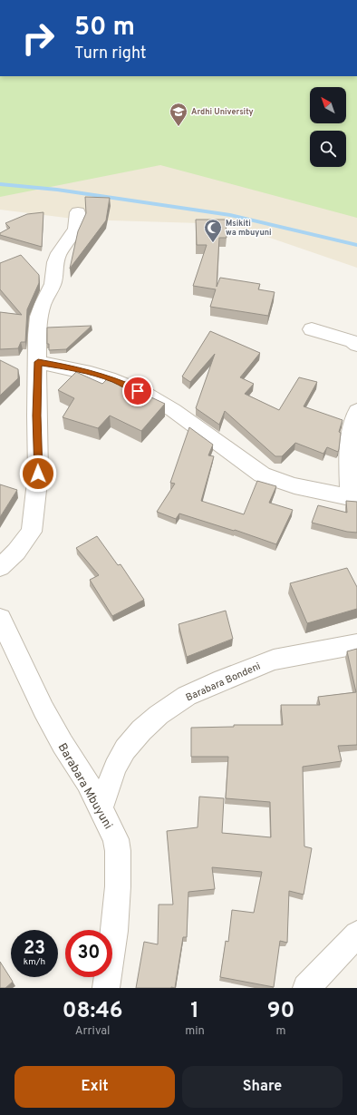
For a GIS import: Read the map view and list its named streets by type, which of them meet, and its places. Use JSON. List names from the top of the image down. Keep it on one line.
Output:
{"streets":{"street":["Barabara Bondeni","Barabara Mbuyuni"]},"crossings":[["Barabara Bondeni","Barabara Mbuyuni"]],"places":{"school or university":["Ardhi University"],"mosque":["Msikiti wa mbuyuni"]},"north":"top left","page":{"turn":["50 m","Turn right"],"speed":"23 km/h","limit":"30","eta":["08:46","Arrival","1","min","90","m"],"buttons":["Exit","Share"]}}
